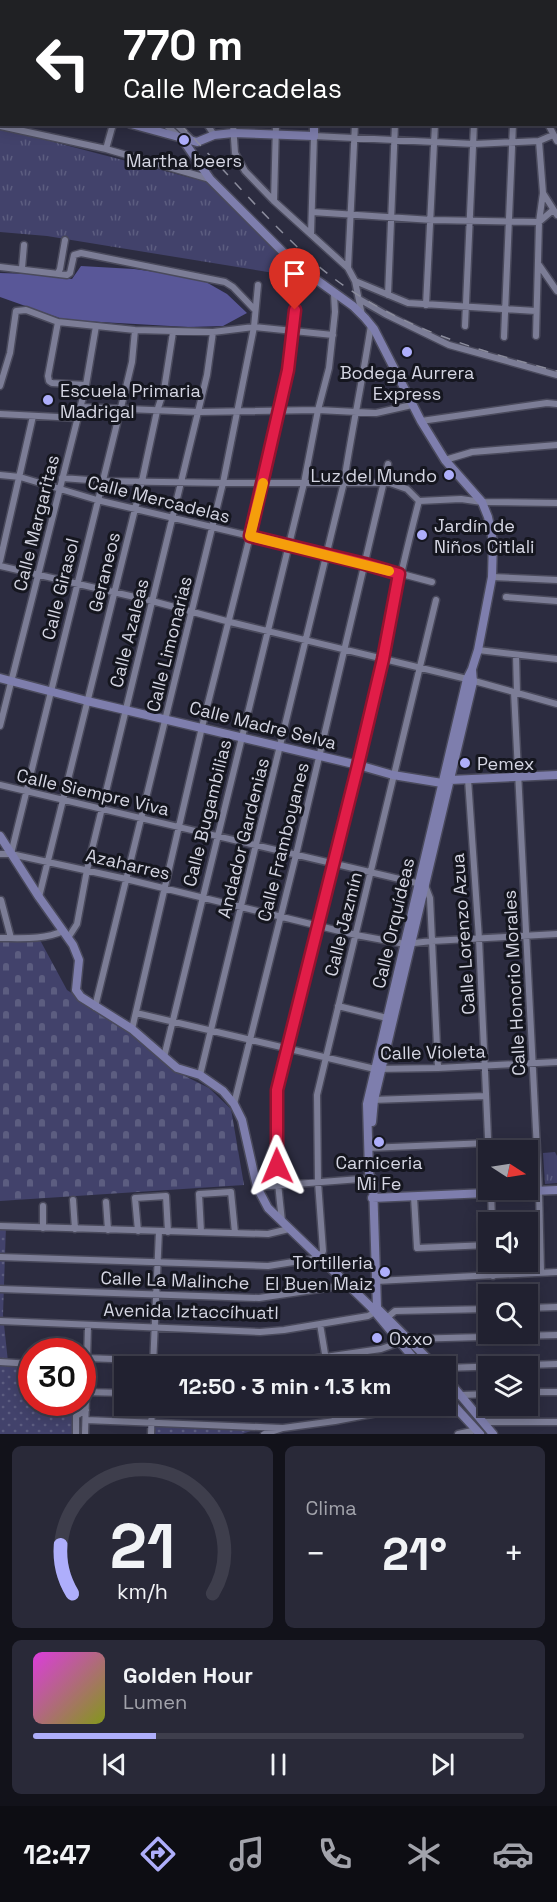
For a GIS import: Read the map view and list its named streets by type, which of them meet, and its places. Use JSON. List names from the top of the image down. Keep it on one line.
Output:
{"streets":{"street":["Calle Mercadelas","Calle Margaritas","Geraneos","Calle Girasol","Calle Azaleas","Calle Limonarias","Calle Madre Selva","Calle Siempre Viva","Calle Bugambilias","Andador Gardenias","Calle Framboyanes","Azaharres","Calle Orquídeas","Calle Jazmín","Calle Lorenzo Azua","Calle Honorio Morales","Calle Violeta","Calle La Malinche","Avenida Iztaccíhuatl"]},"crossings":[["Calle Mercadelas","Calle Margaritas"],["Calle Mercadelas","Geraneos"],["Calle Mercadelas","Calle Girasol"],["Calle Mercadelas","Calle Azaleas"],["Calle Mercadelas","Calle Limonarias"],["Calle Mercadelas","Calle Bugambilias"],["Calle Mercadelas","Andador Gardenias"],["Calle Mercadelas","Calle Framboyanes"],["Calle Margaritas","Calle Madre Selva"],["Geraneos","Calle Madre Selva"],["Geraneos","Calle Siempre Viva"],["Geraneos","Azaharres"],["Calle Girasol","Calle Madre Selva"],["Calle Girasol","Calle Siempre Viva"],["Calle Girasol","Azaharres"],["Calle Azaleas","Calle Madre Selva"],["Calle Azaleas","Calle Siempre Viva"],["Calle Azaleas","Azaharres"],["Calle Limonarias","Calle Madre Selva"],["Calle Limonarias","Calle Siempre Viva"],["Calle Limonarias","Azaharres"],["Calle Madre Selva","Calle Bugambilias"],["Calle Madre Selva","Andador Gardenias"],["Calle Madre Selva","Calle Framboyanes"],["Calle Madre Selva","Calle Orquídeas"],["Calle Madre Selva","Calle Jazmín"],["Calle Madre Selva","Calle Lorenzo Azua"],["Calle Madre Selva","Calle Honorio Morales"],["Calle Siempre Viva","Calle Bugambilias"],["Calle Siempre Viva","Andador Gardenias"],["Calle Siempre Viva","Calle Framboyanes"],["Calle Siempre Viva","Calle Orquídeas"],["Calle Siempre Viva","Calle Jazmín"],["Calle Bugambilias","Azaharres"],["Calle Bugambilias","Calle Orquídeas"],["Calle Bugambilias","Calle Violeta"],["Andador Gardenias","Azaharres"],["Andador Gardenias","Calle Orquídeas"],["Andador Gardenias","Calle Violeta"],["Calle Framboyanes","Azaharres"],["Calle Framboyanes","Calle Violeta"],["Azaharres","Calle Orquídeas"],["Azaharres","Calle Jazmín"],["Azaharres","Calle Lorenzo Azua"],["Azaharres","Calle Honorio Morales"],["Calle Orquídeas","Calle Violeta"],["Calle Orquídeas","Avenida Iztaccíhuatl"],["Calle Jazmín","Calle Violeta"],["Calle Lorenzo Azua","Calle Violeta"],["Calle Honorio Morales","Calle Violeta"]],"places":["Martha beers","Bodega Aurrera Express","Escuela Primaria Madrigal","Luz del Mundo","Jardín de Niños Citlali","Pemex","Carniceria Mi Fe","Tortilleria El Buen Maiz","Oxxo"],"north":"right","page":{"turn":["770 m","Calle Mercadelas"],"limit":"30","trip":"12:50 · 3 min · 1.3 km","tile":"Clima","heat":["−","21°","+"],"song":["Golden Hour","Lumen"],"tabs":"12:47","gauge":["21","km/h"]}}
